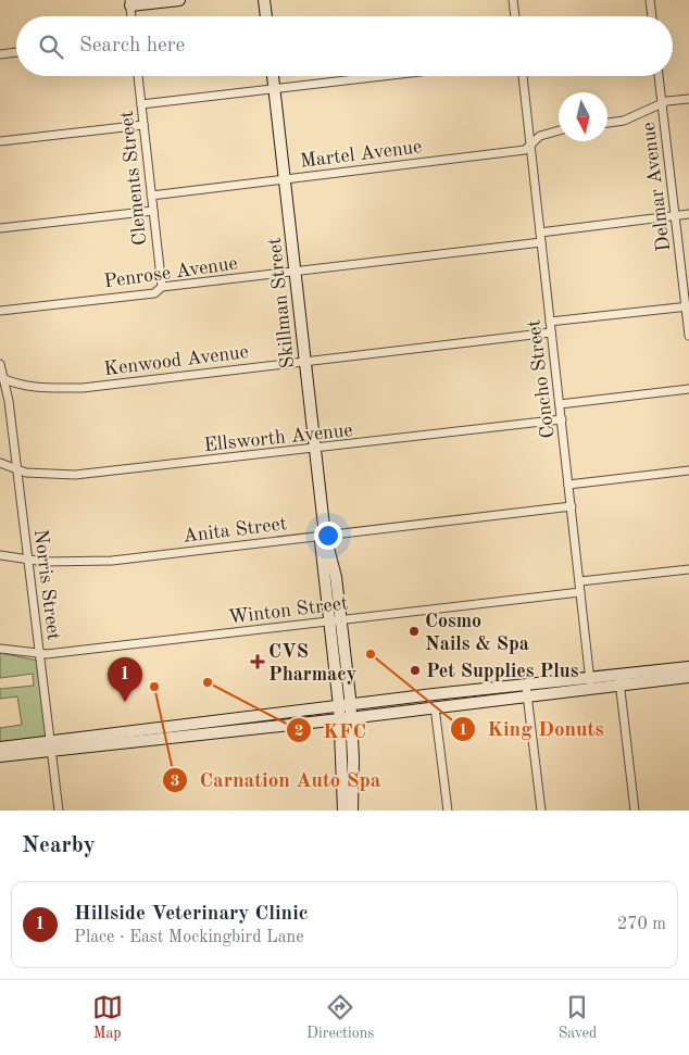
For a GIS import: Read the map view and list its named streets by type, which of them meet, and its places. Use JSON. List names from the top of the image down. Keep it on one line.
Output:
{"streets":{"main road":["Skillman Street"],"street":["Martel Avenue","Clements Street","Delmar Avenue","Penrose Avenue","Kenwood Avenue","Concho Street","Ellsworth Avenue","Anita Street","Norris Street","Winton Street"]},"crossings":[["Martel Avenue","Clements Street"],["Martel Avenue","Skillman Street"],["Martel Avenue","Concho Street"],["Clements Street","Penrose Avenue"],["Penrose Avenue","Skillman Street"],["Penrose Avenue","Concho Street"],["Skillman Street","Kenwood Avenue"],["Skillman Street","Ellsworth Avenue"],["Skillman Street","Anita Street"],["Skillman Street","Winton Street"],["Kenwood Avenue","Concho Street"],["Kenwood Avenue","Norris Street"],["Concho Street","Ellsworth Avenue"],["Concho Street","Anita Street"],["Concho Street","Winton Street"],["Ellsworth Avenue","Norris Street"],["Anita Street","Norris Street"],["Norris Street","Winton Street"]],"places":{"other":["Cosmo Nails & Spa","King Donuts","Pet Supplies Plus","KFC","Carnation Auto Spa"],"health":["CVS Pharmacy"]},"north":"bottom","page":{"search":"Search here","pins":"1","heading":"Nearby","list":[{"mark":"1","name":"Hillside Veterinary Clinic","note":"Place · East Mockingbird Lane","value":"270 m"}],"nav":["Map","Directions","Saved"]}}
